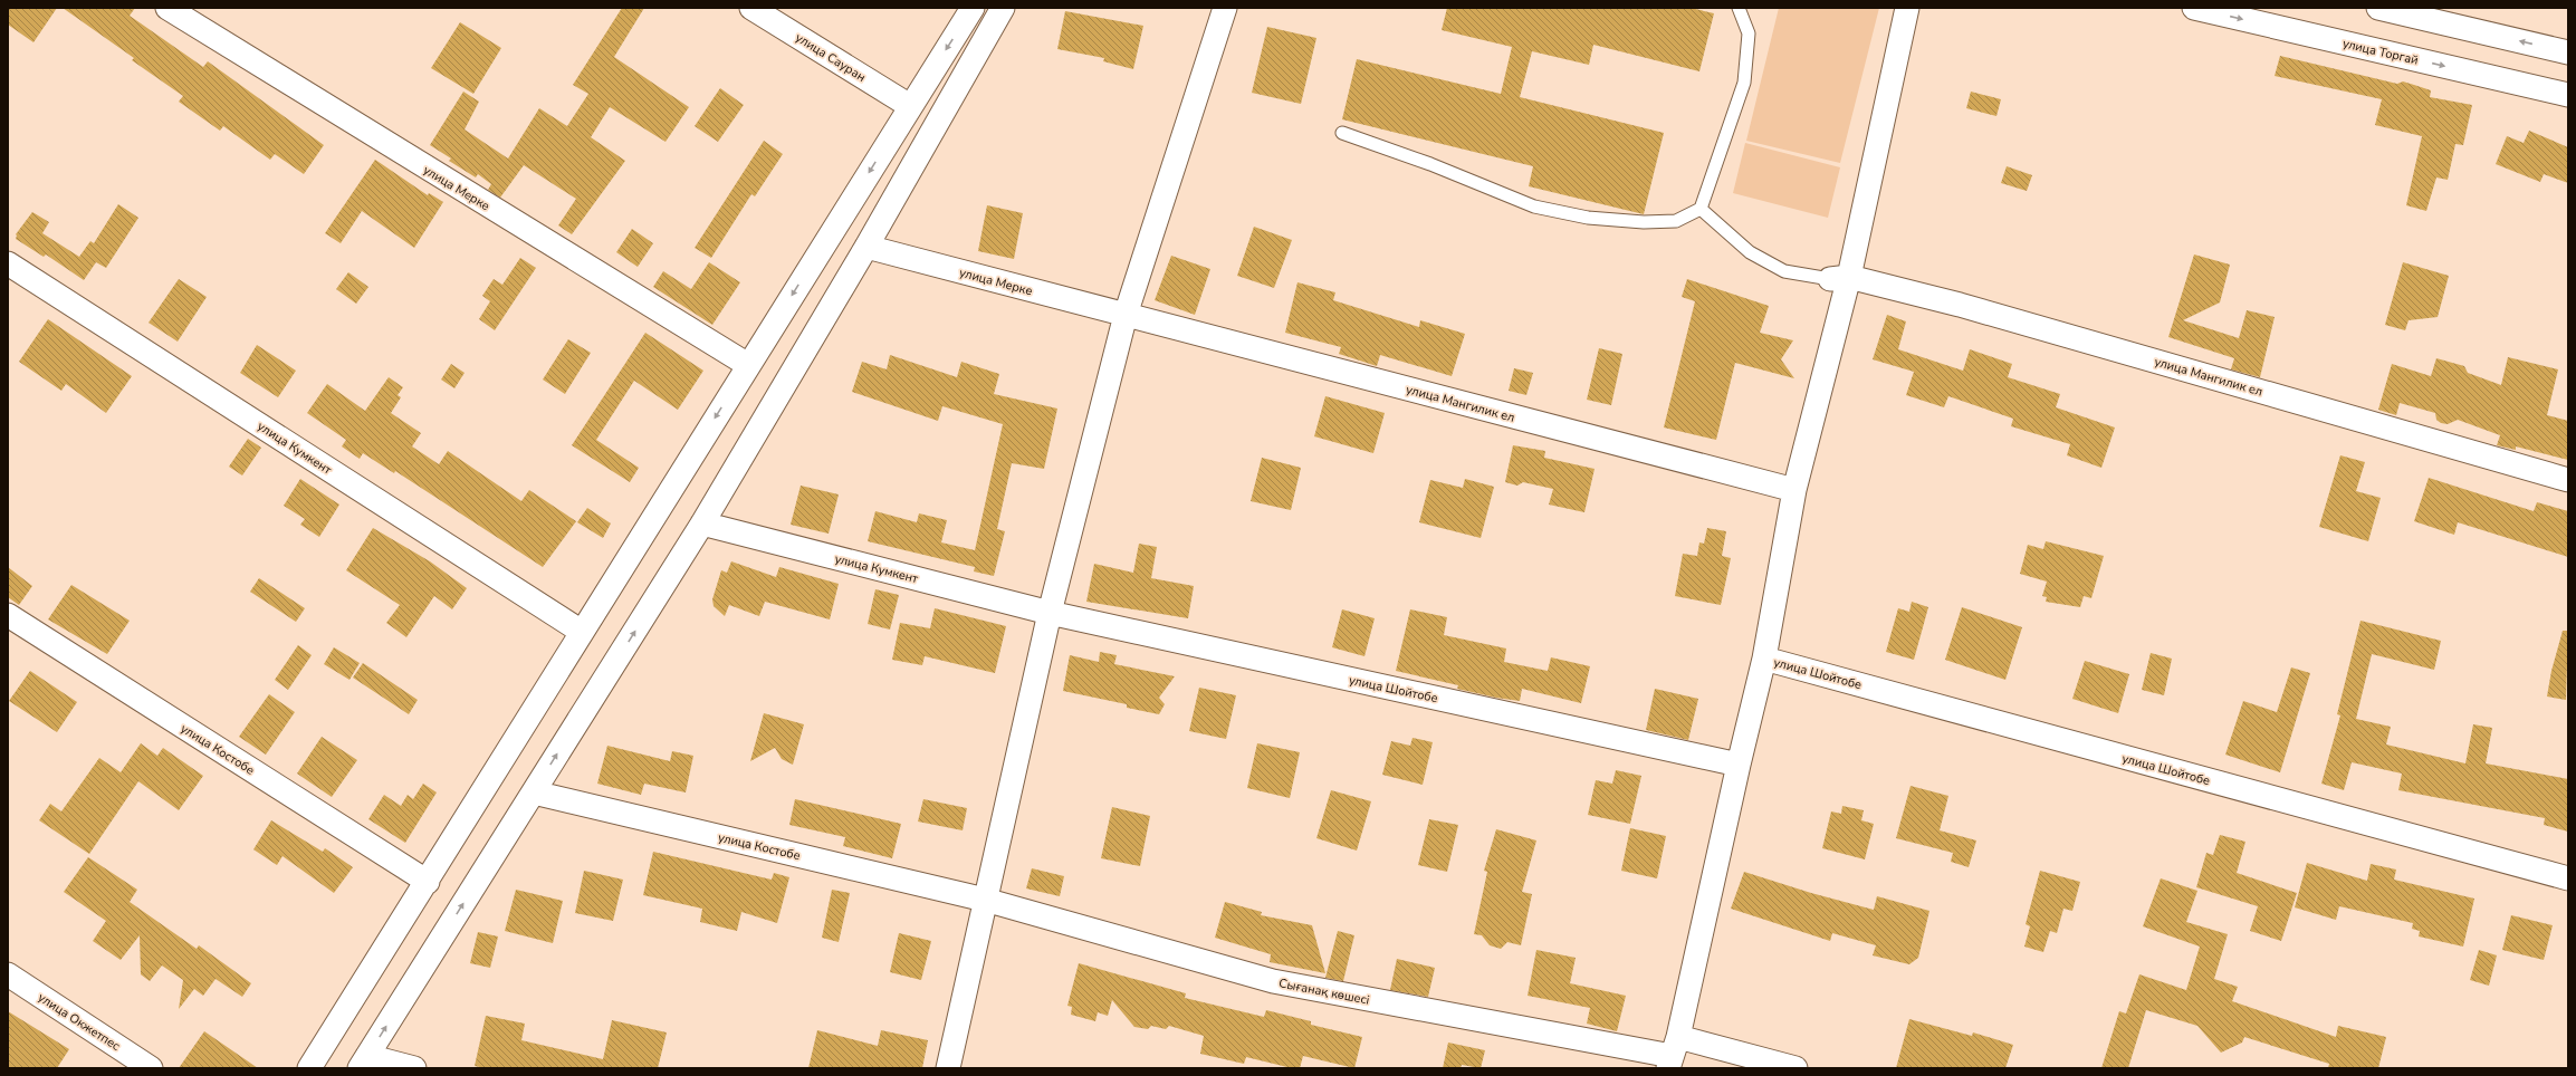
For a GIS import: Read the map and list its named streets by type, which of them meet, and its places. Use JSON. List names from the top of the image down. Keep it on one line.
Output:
{"streets":{"street":["улица Торгай","улица Сауран","улица Мерке","улица Мангилик ел","улица Кумкент","улица Шойтобе","улица Костобе","Сығанақ көшесі","улица Окжетпес"]},"crossings":[["улица Мерке","улица Мангилик ел"],["улица Кумкент","улица Шойтобе"],["улица Костобе","Сығанақ көшесі"]]}
